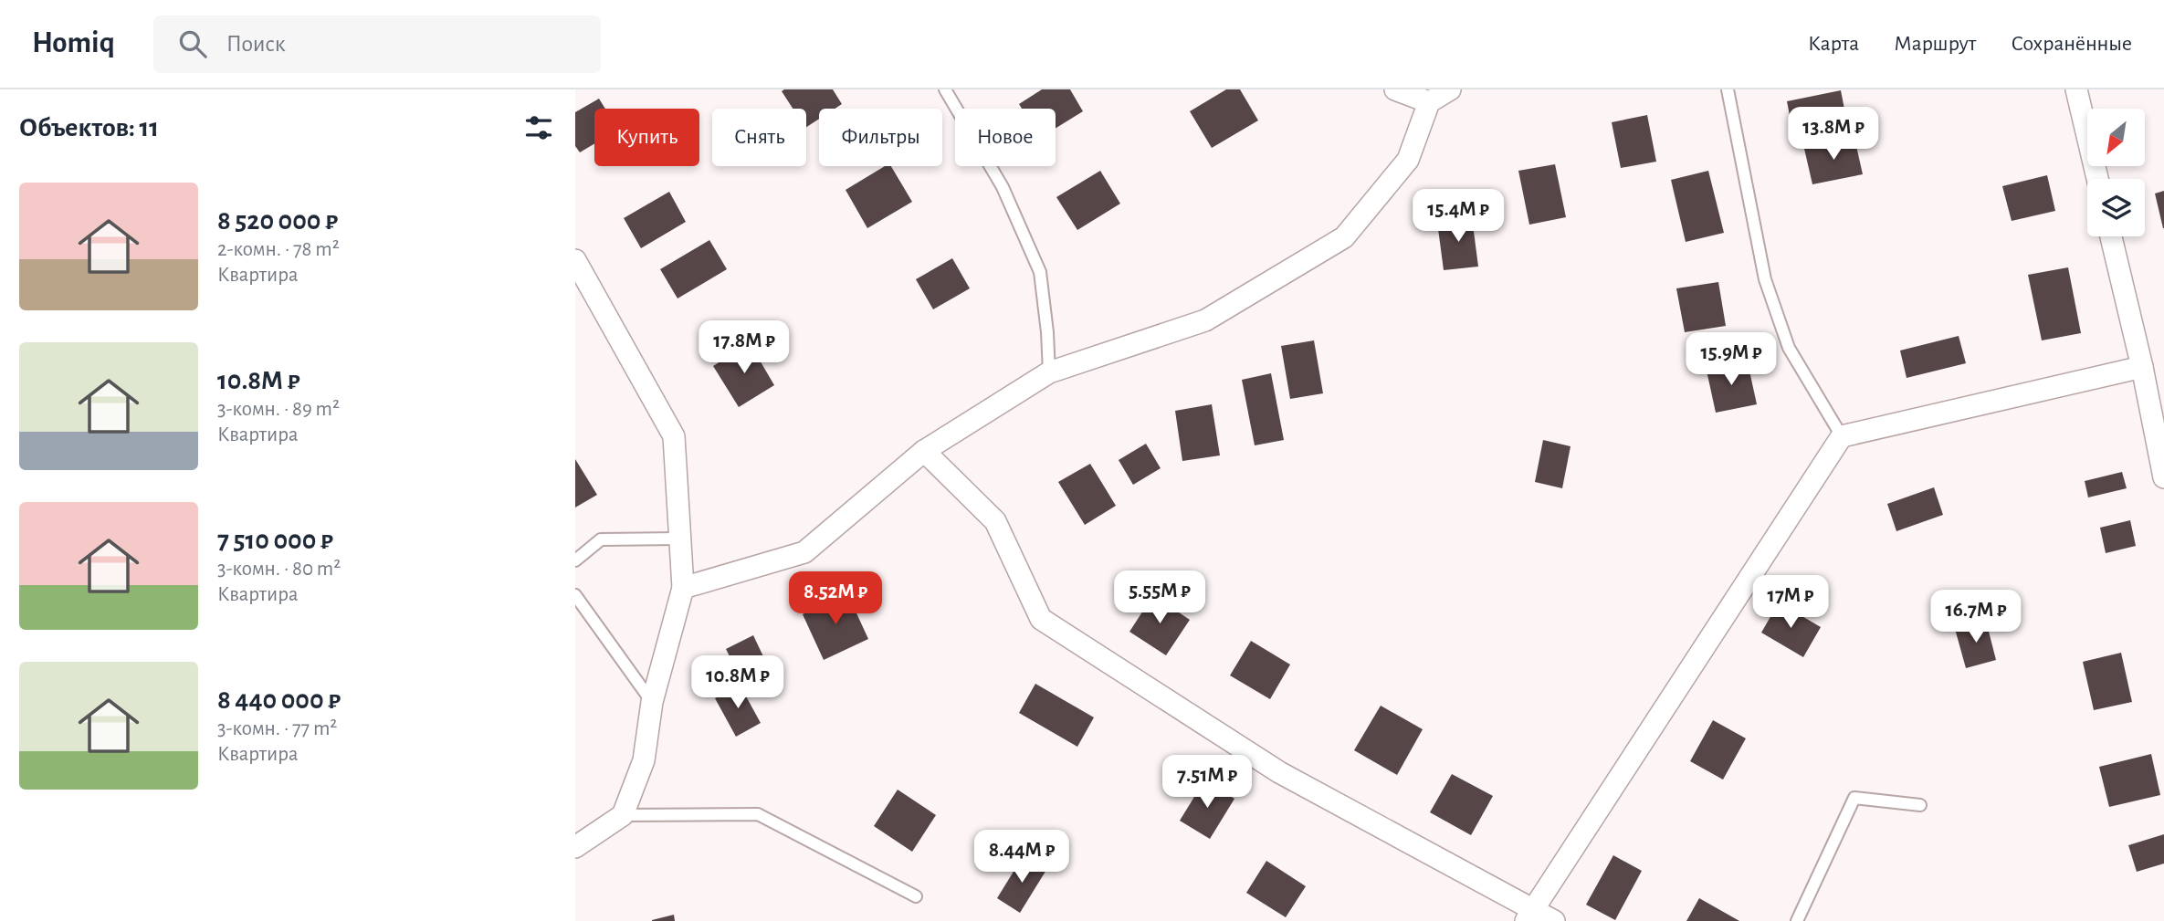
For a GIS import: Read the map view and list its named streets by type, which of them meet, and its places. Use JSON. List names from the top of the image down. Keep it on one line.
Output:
{"north":"bottom left","page":{"header":"Homiq","search":"Поиск","nav":["Карта","Маршрут","Сохранённые"],"heading":"Объектов: 11","price":["13.8M ₽","15.4M ₽","17.8M ₽","15.9M ₽","5.55M ₽","8.52M ₽","17M ₽","16.7M ₽","10.8M ₽","7.51M ₽","8.44M ₽"],"chip":["Купить","Снять","Фильтры","Новое"],"list":[{"name":"8 520 000 ₽","note":"2-комн. · 78 m² · Квартира"},{"name":"10.8M ₽","note":"3-комн. · 89 m² · Квартира"},{"name":"7 510 000 ₽","note":"3-комн. · 80 m² · Квартира"},{"name":"8 440 000 ₽","note":"3-комн. · 77 m² · Квартира"}]}}
